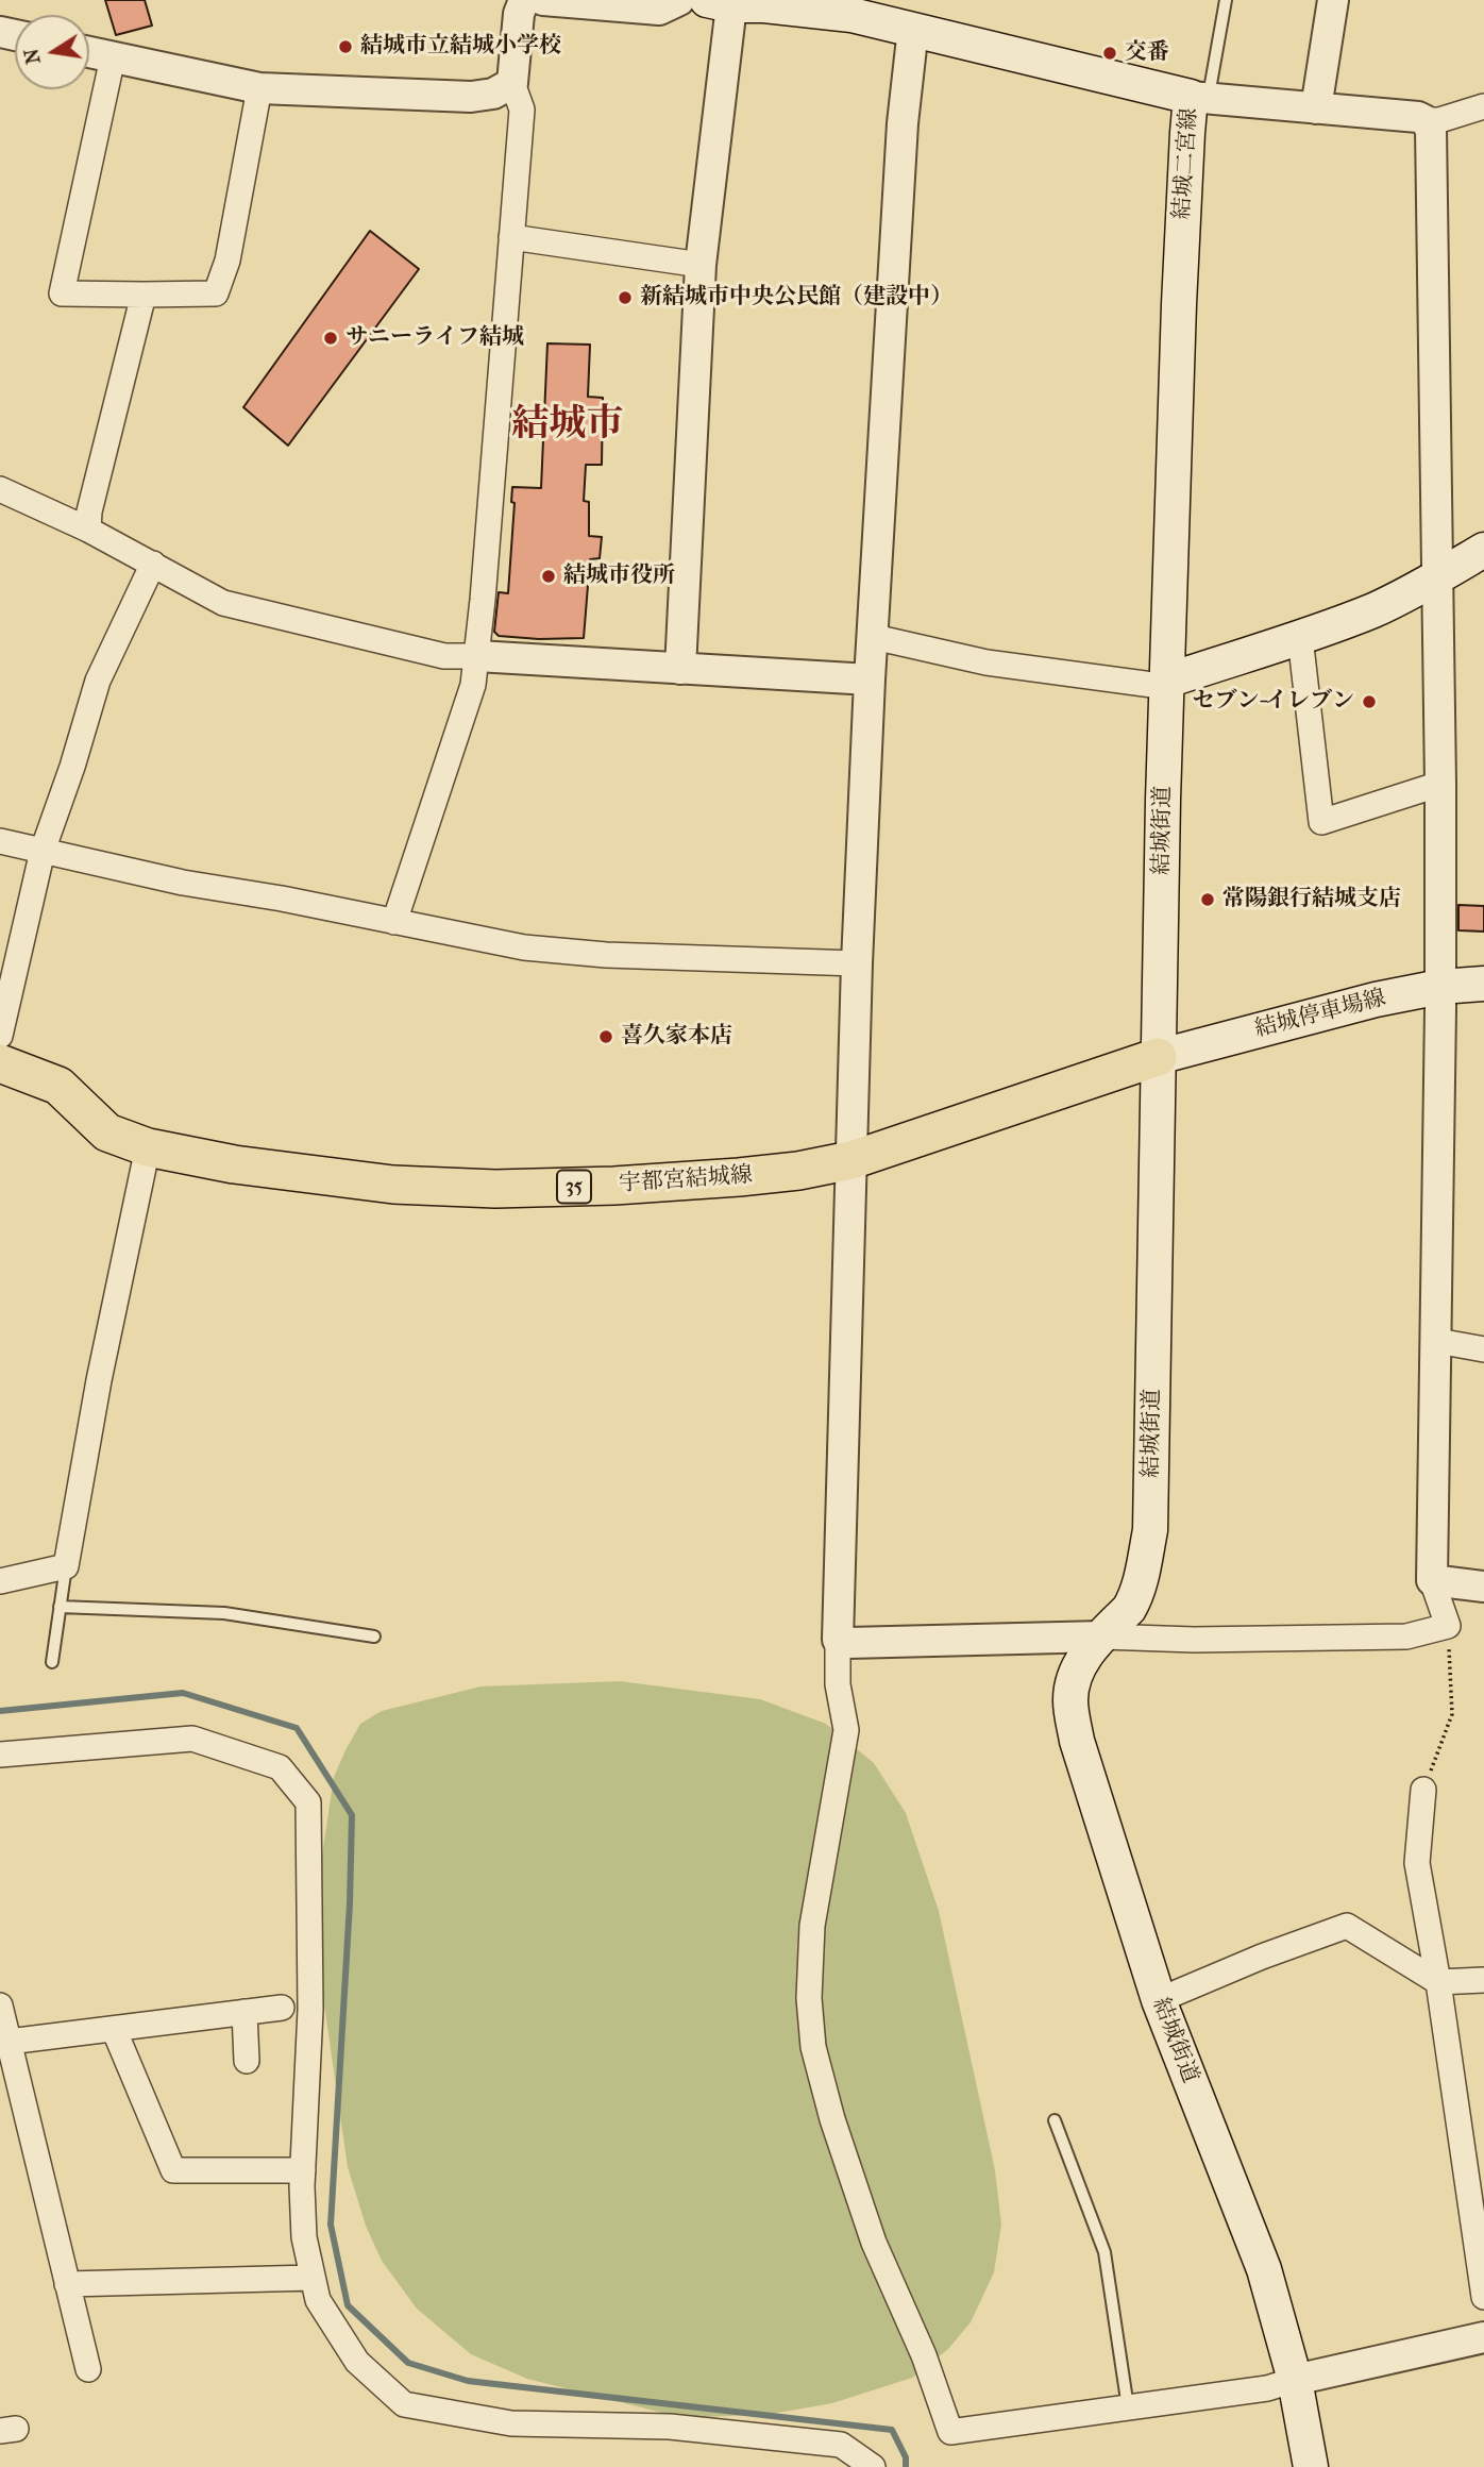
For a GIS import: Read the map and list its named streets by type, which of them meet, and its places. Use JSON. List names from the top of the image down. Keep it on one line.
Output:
{"streets":{"main road":["結城二宮線","結城街道","結城停車場線","宇都宮結城線","35"]},"crossings":[["結城二宮線","結城街道"],["結城街道","結城停車場線"],["結城街道","宇都宮結城線"],["結城停車場線","宇都宮結城線"]],"districts":["結城市"],"places":["結城市立結城小学校","交番","新結城市中央公民館（建設中）","サニーライフ結城","結城市役所","セブン-イレブン","常陽銀行結城支店","喜久家本店"],"north":"left"}
